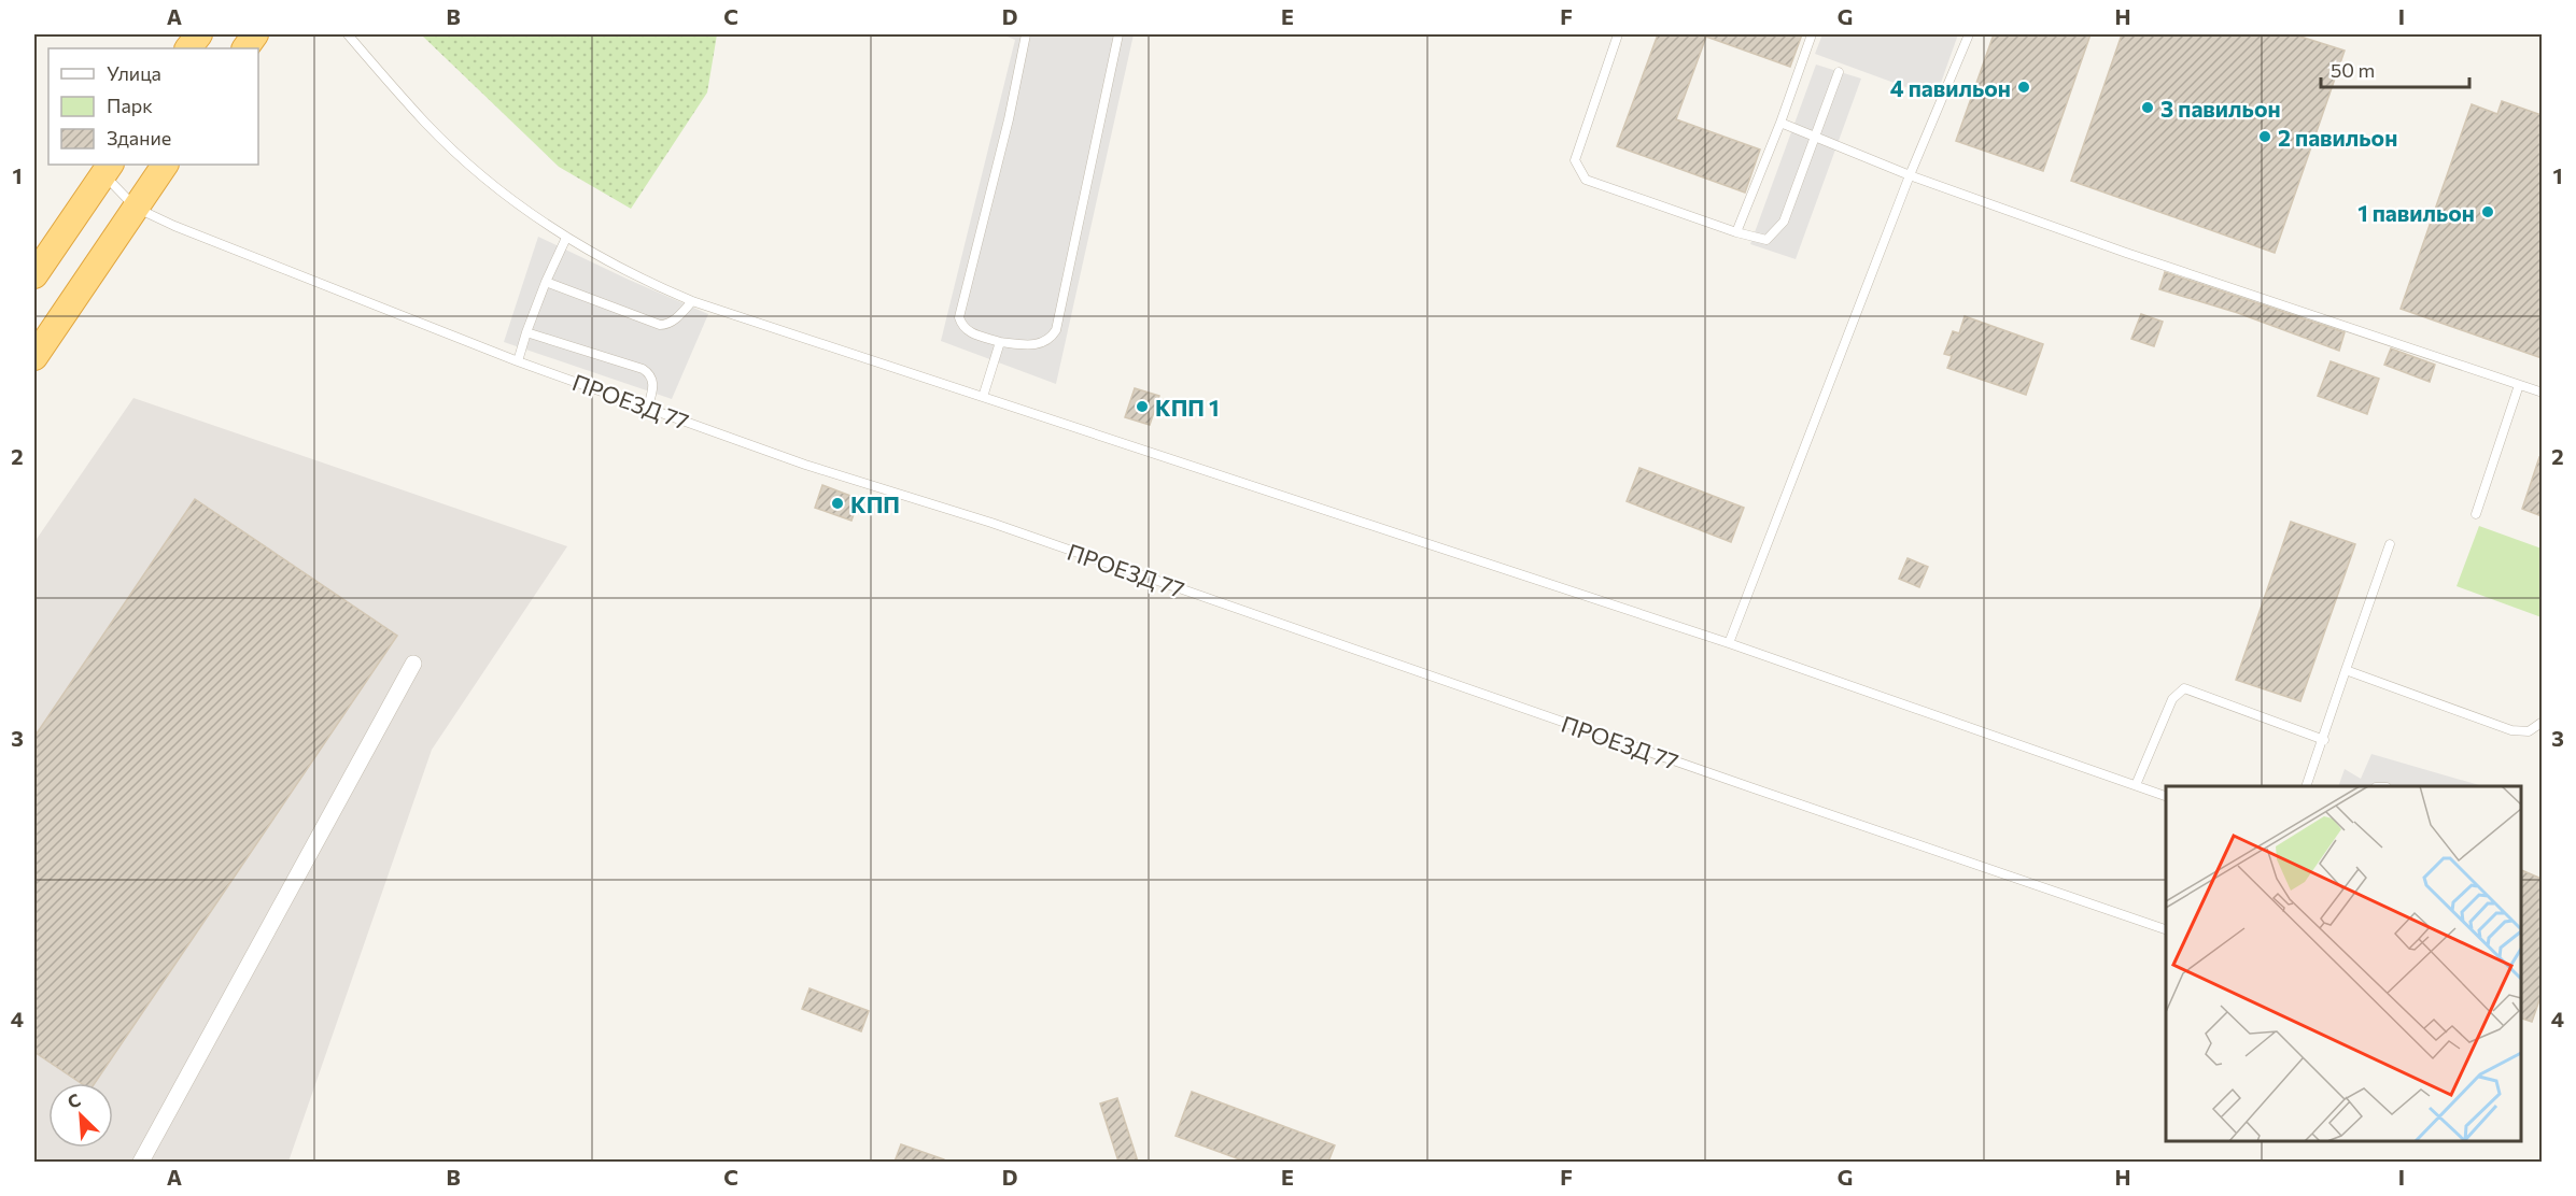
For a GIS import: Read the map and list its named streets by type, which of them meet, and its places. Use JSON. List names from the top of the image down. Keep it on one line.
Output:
{"streets":{"lane":["ПРОЕЗД 77"]},"places":["4 павильон","3 павильон","2 павильон","1 павильон","КПП 1","КПП"],"legend":["Улица","Парк","Здание"],"scale_bar":"50 m","north":"top left","grid":{"columns":["A","B","C","D","E","F","G","H","I"],"rows":["1","2","3","4"]}}
